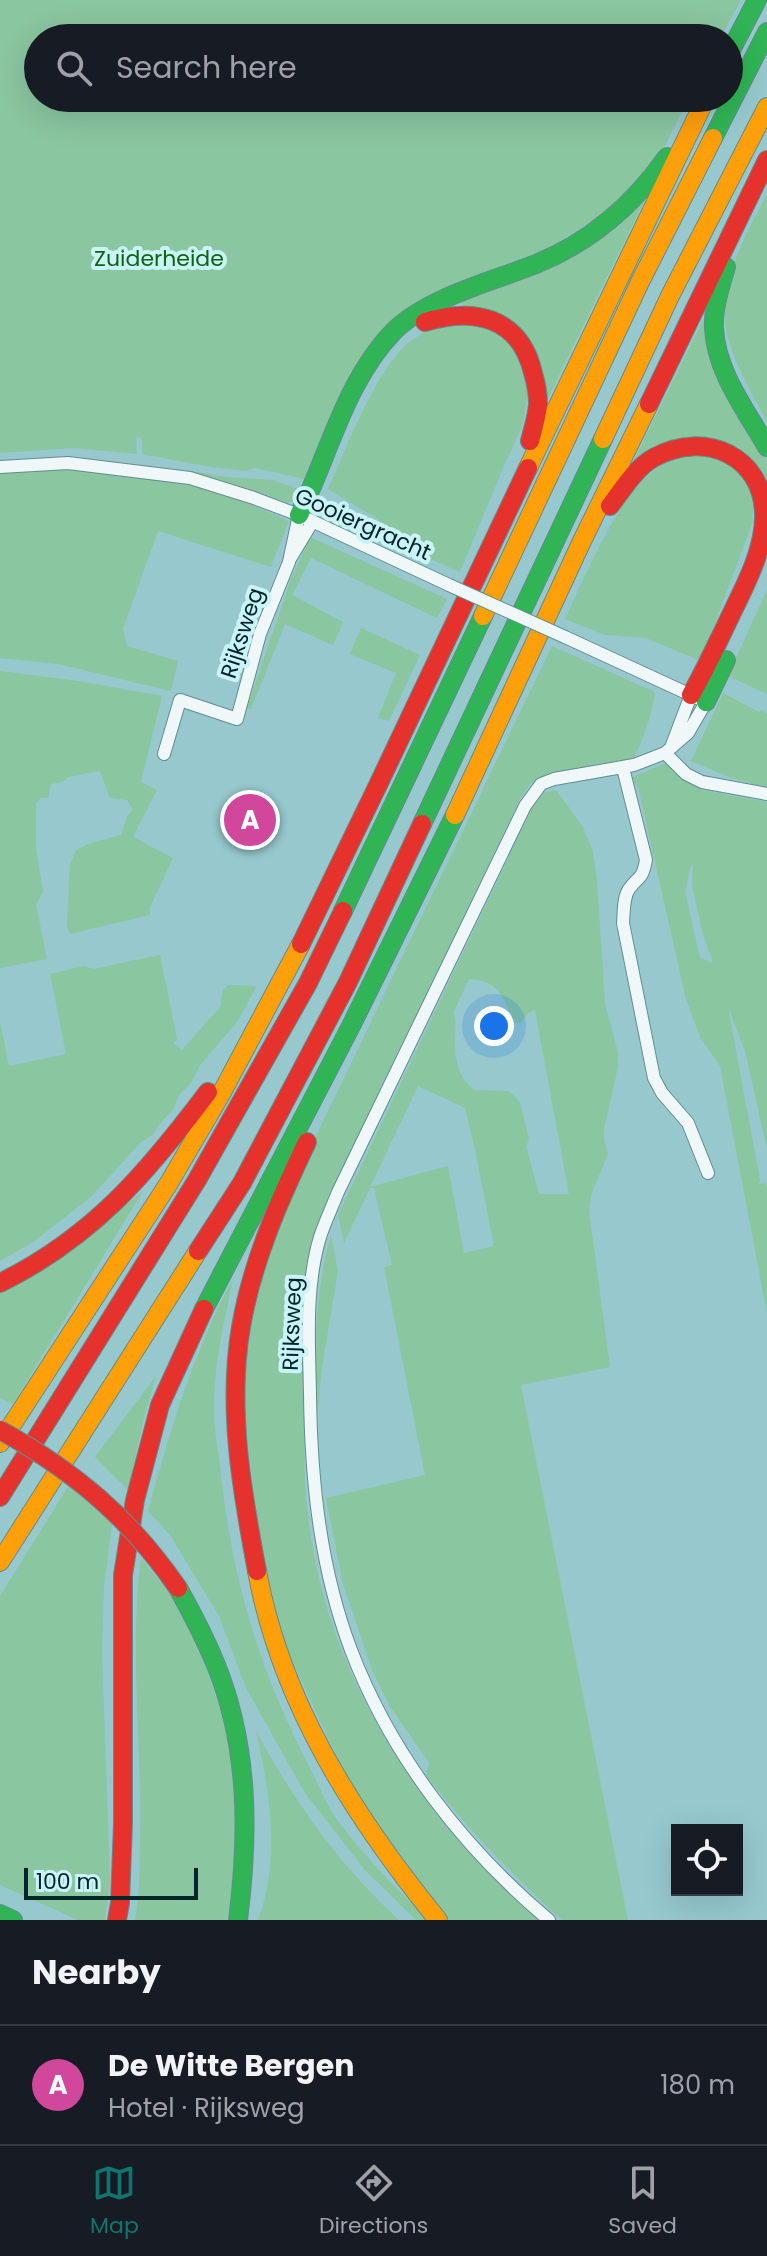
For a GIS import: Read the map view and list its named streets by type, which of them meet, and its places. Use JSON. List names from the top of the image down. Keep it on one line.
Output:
{"streets":{"street":["Gooiergracht","Rijksweg"]},"crossings":[["Gooiergracht","Rijksweg"]],"parks":["Zuiderheide"],"scale_bar":"100 m","page":{"search":"Search here","pins":"A","scale":"100 m","heading":"Nearby","list":[{"mark":"A","name":"De Witte Bergen","note":"Hotel · Rijksweg","value":"180 m"}],"nav":["Map","Directions","Saved"]}}
